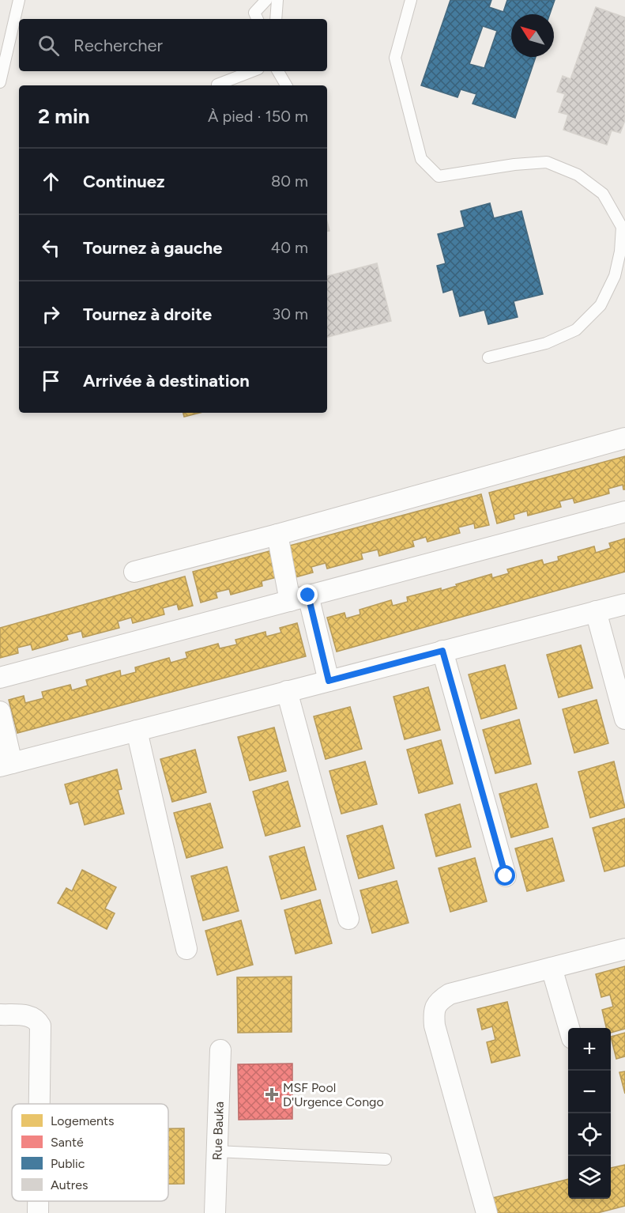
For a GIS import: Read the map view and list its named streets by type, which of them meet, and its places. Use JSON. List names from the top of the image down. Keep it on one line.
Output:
{"streets":{"street":["Rue Bauka"]},"places":{"health":["MSF Pool D'Urgence Congo"]},"legend":["Logements","Santé","Public","Autres"],"north":"top left","page":{"search":"Rechercher","heading":["2 min","À pied · 150 m"],"list":[["Continuez","80 m"],["Tournez à gauche","40 m"],["Tournez à droite","30 m"],"Arrivée à destination"],"map_buttons":["+","−"]}}
